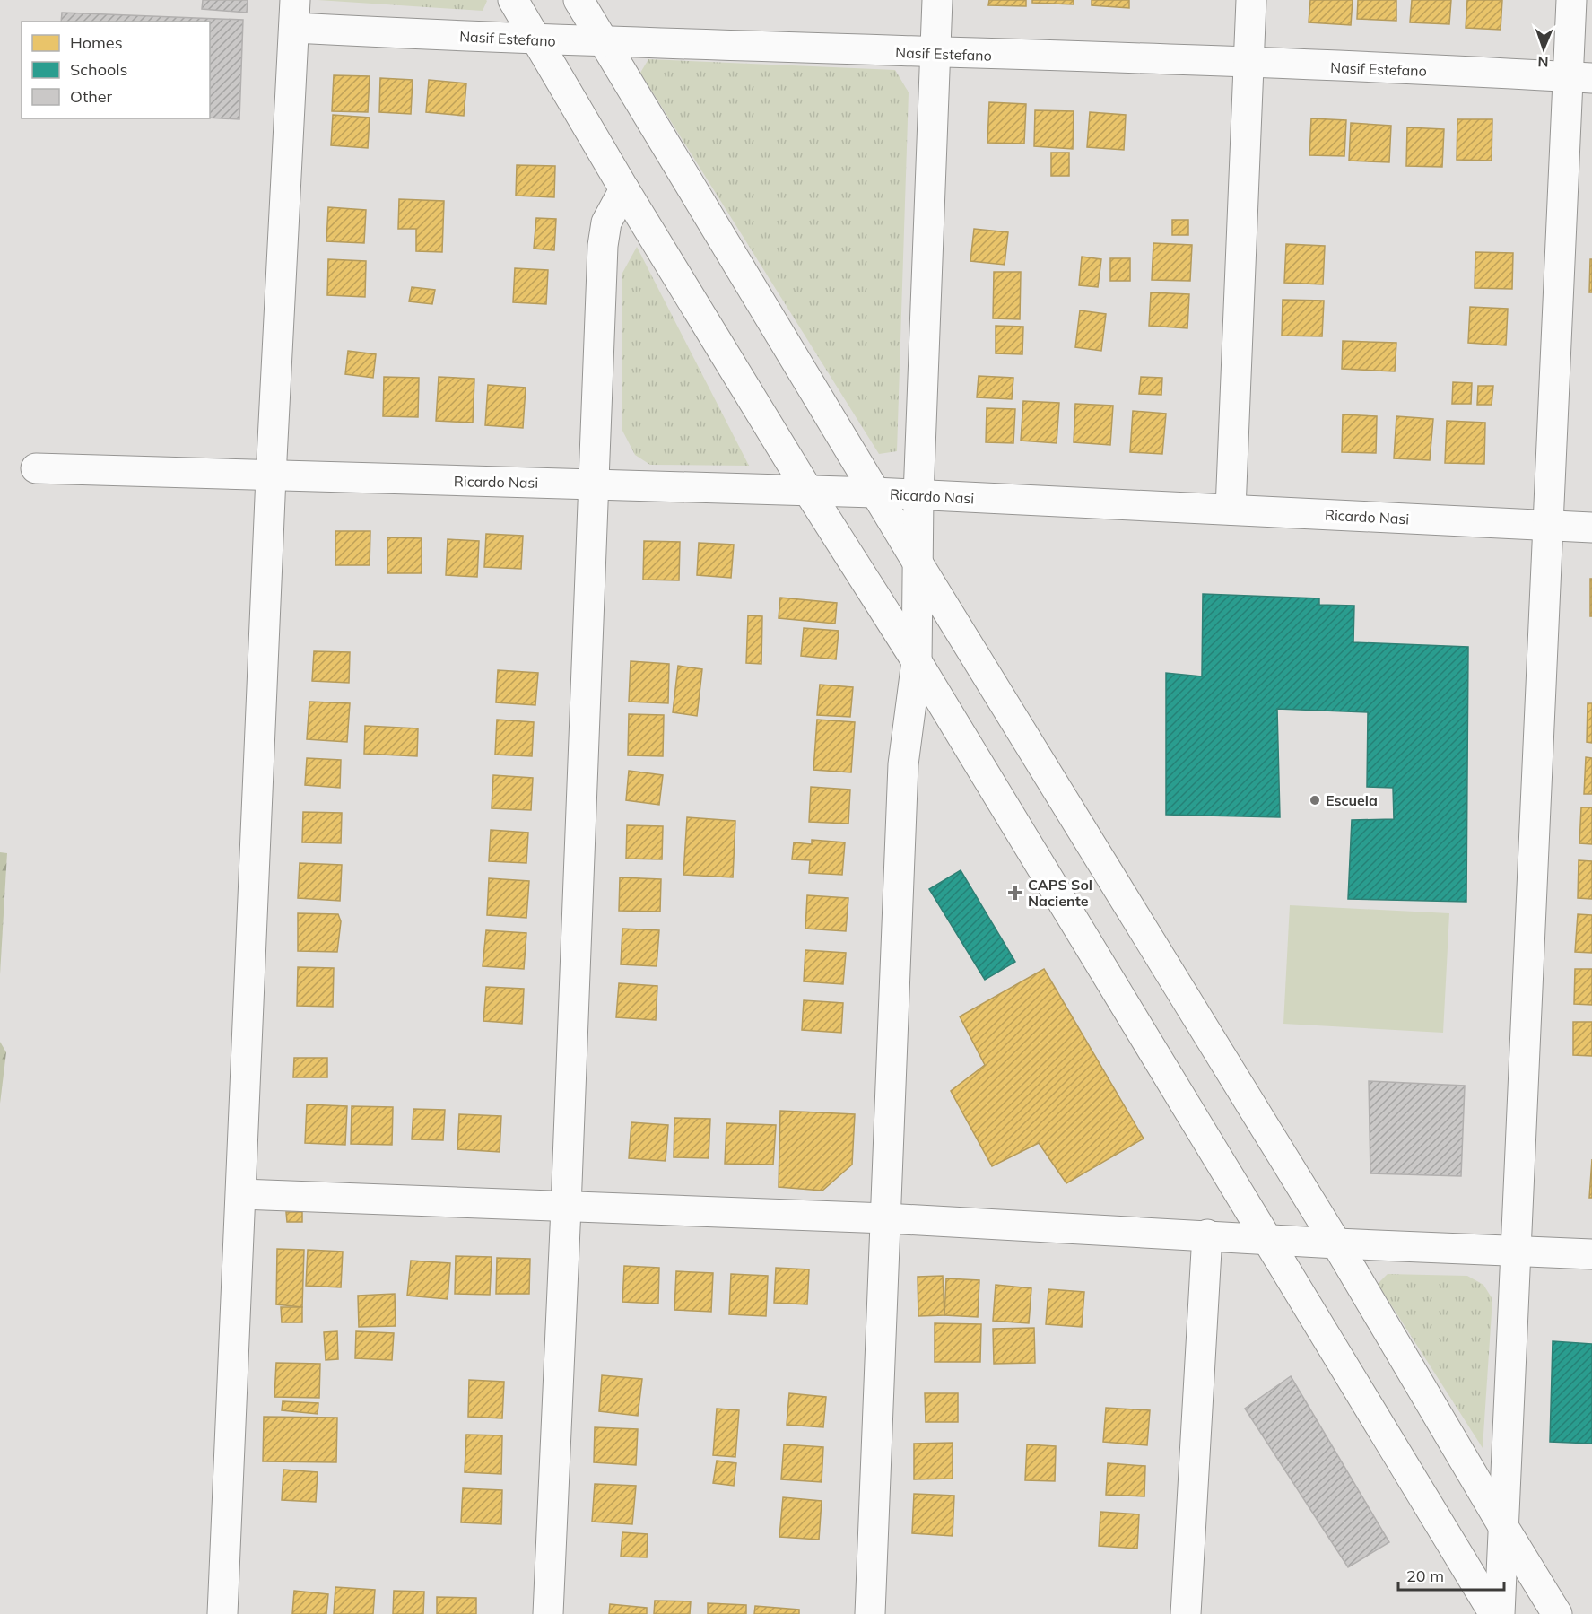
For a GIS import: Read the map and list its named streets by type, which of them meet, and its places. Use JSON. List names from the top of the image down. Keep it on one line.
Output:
{"streets":{"street":["Nasif Estefano","Ricardo Nasi"]},"places":{"other":["Escuela"],"health":["CAPS Sol Naciente"]},"legend":["Homes","Schools","Other"],"scale_bar":"20 m","north":"bottom"}
